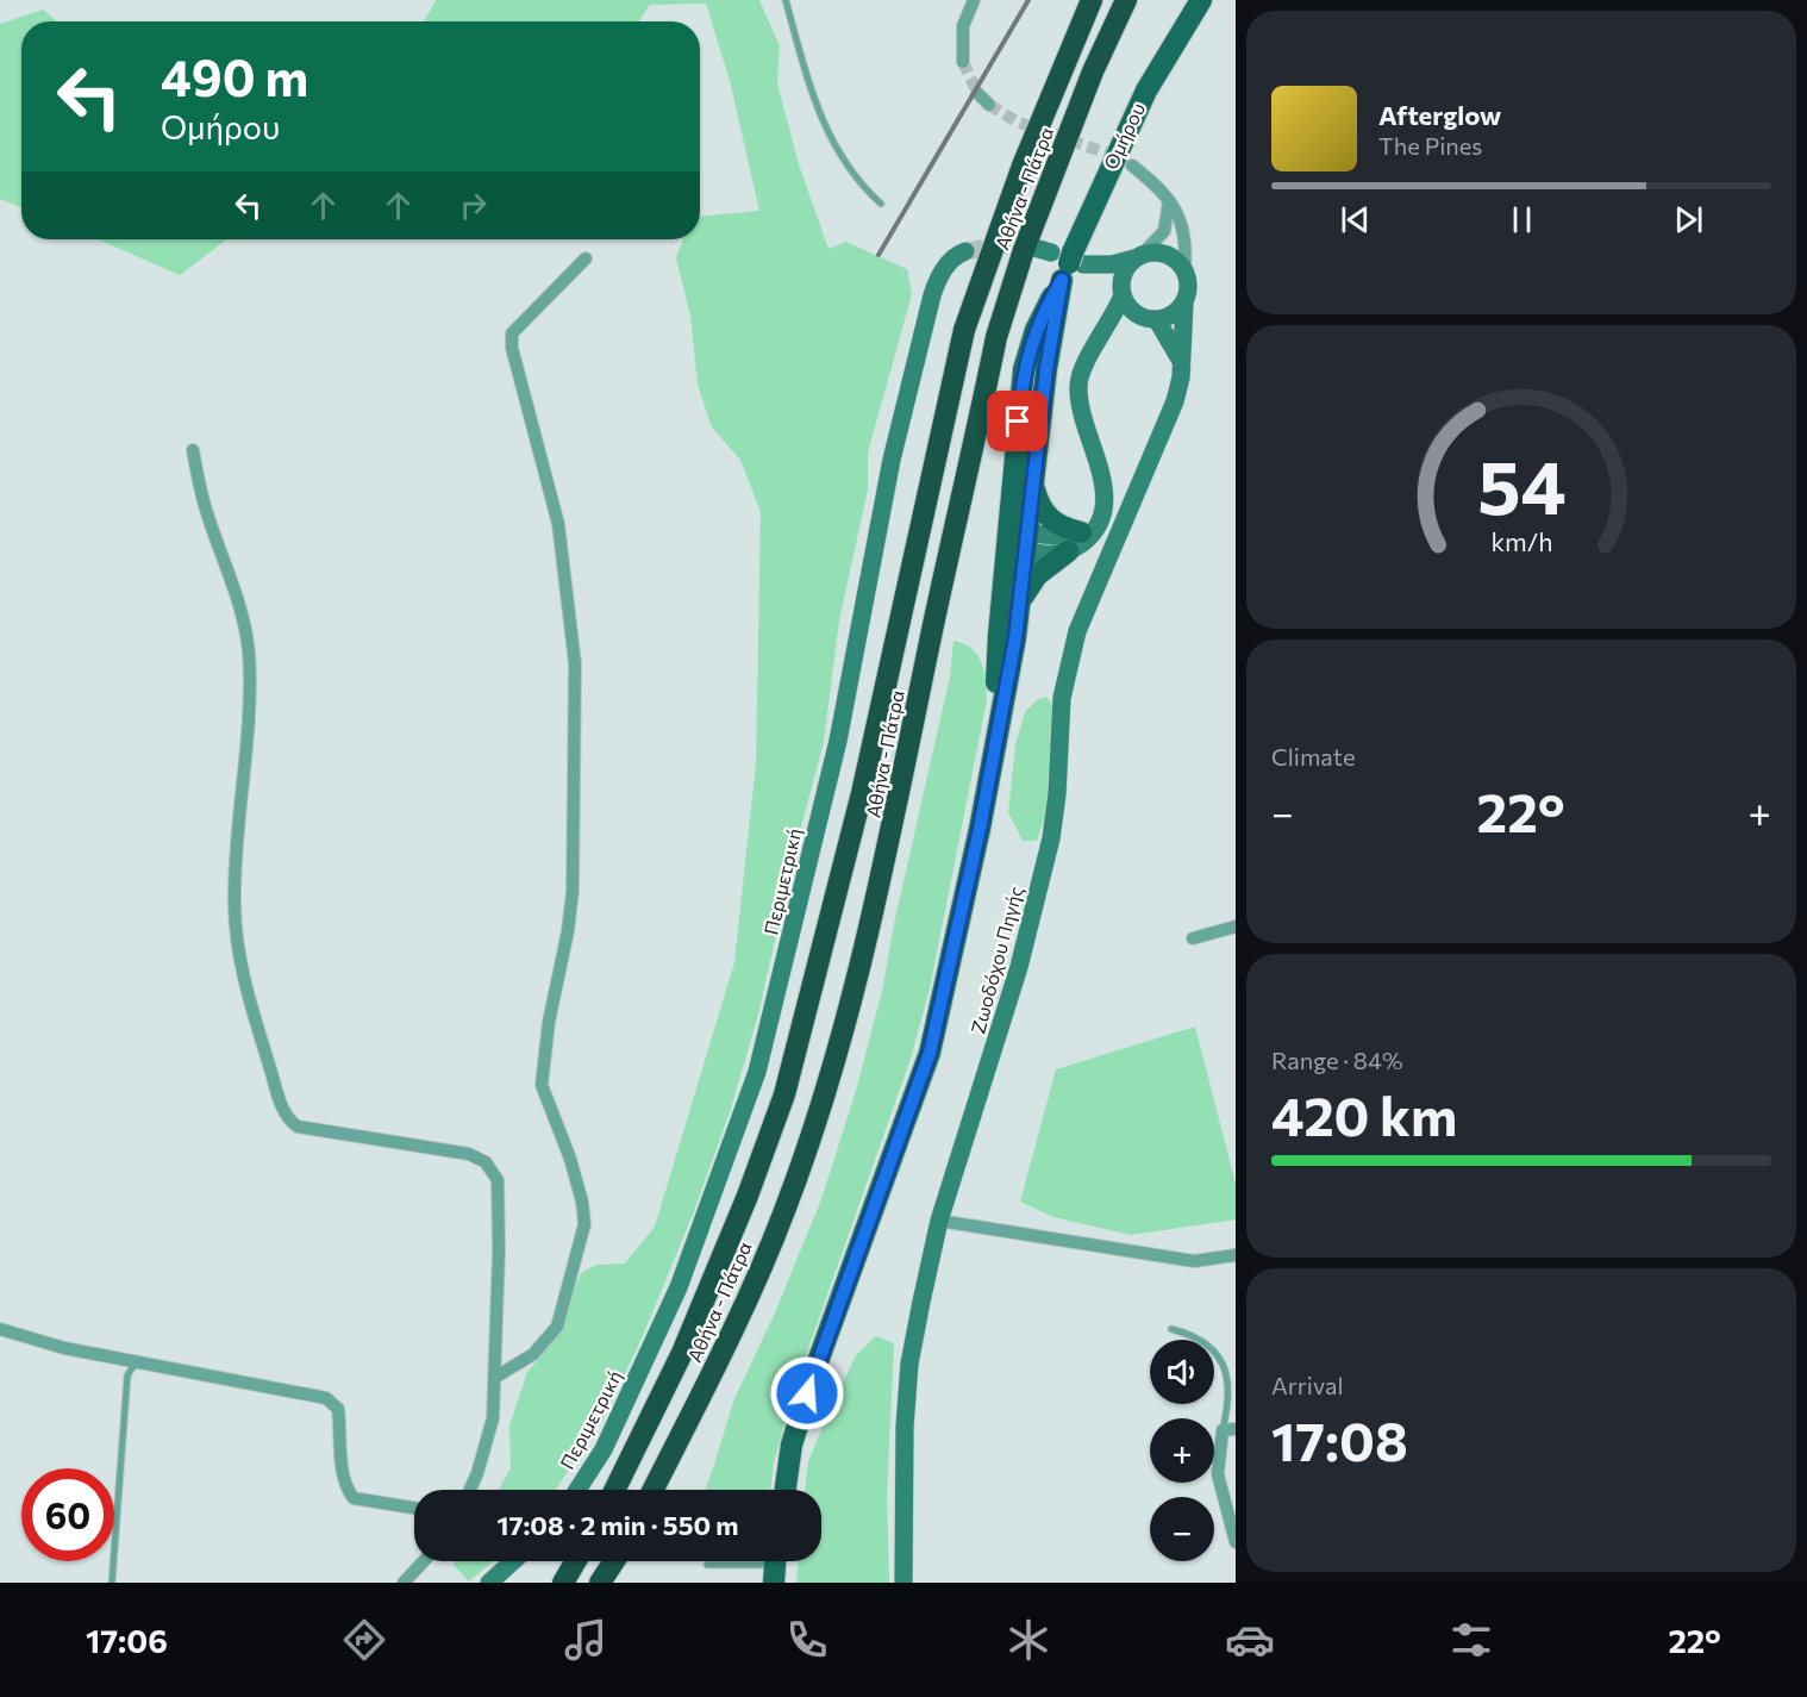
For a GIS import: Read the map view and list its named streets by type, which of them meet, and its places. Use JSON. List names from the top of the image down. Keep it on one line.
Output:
{"streets":{"highway":["Αθήνα - Πάτρα"],"main road":["Ομήρου","Περιμετρική","Ζωοδόχου Πηγής"]},"page":{"turn":["490 m","Ομήρου"],"song":["Afterglow","The Pines"],"tile":["Climate",["Range · 84%","420 km"],["Arrival","17:08"]],"heat":["−","22°","+"],"map_buttons":["+","−"],"limit":"60","trip":"17:08 · 2 min · 550 m","tabs":["17:06","22°"],"gauge":["54","km/h"]}}
